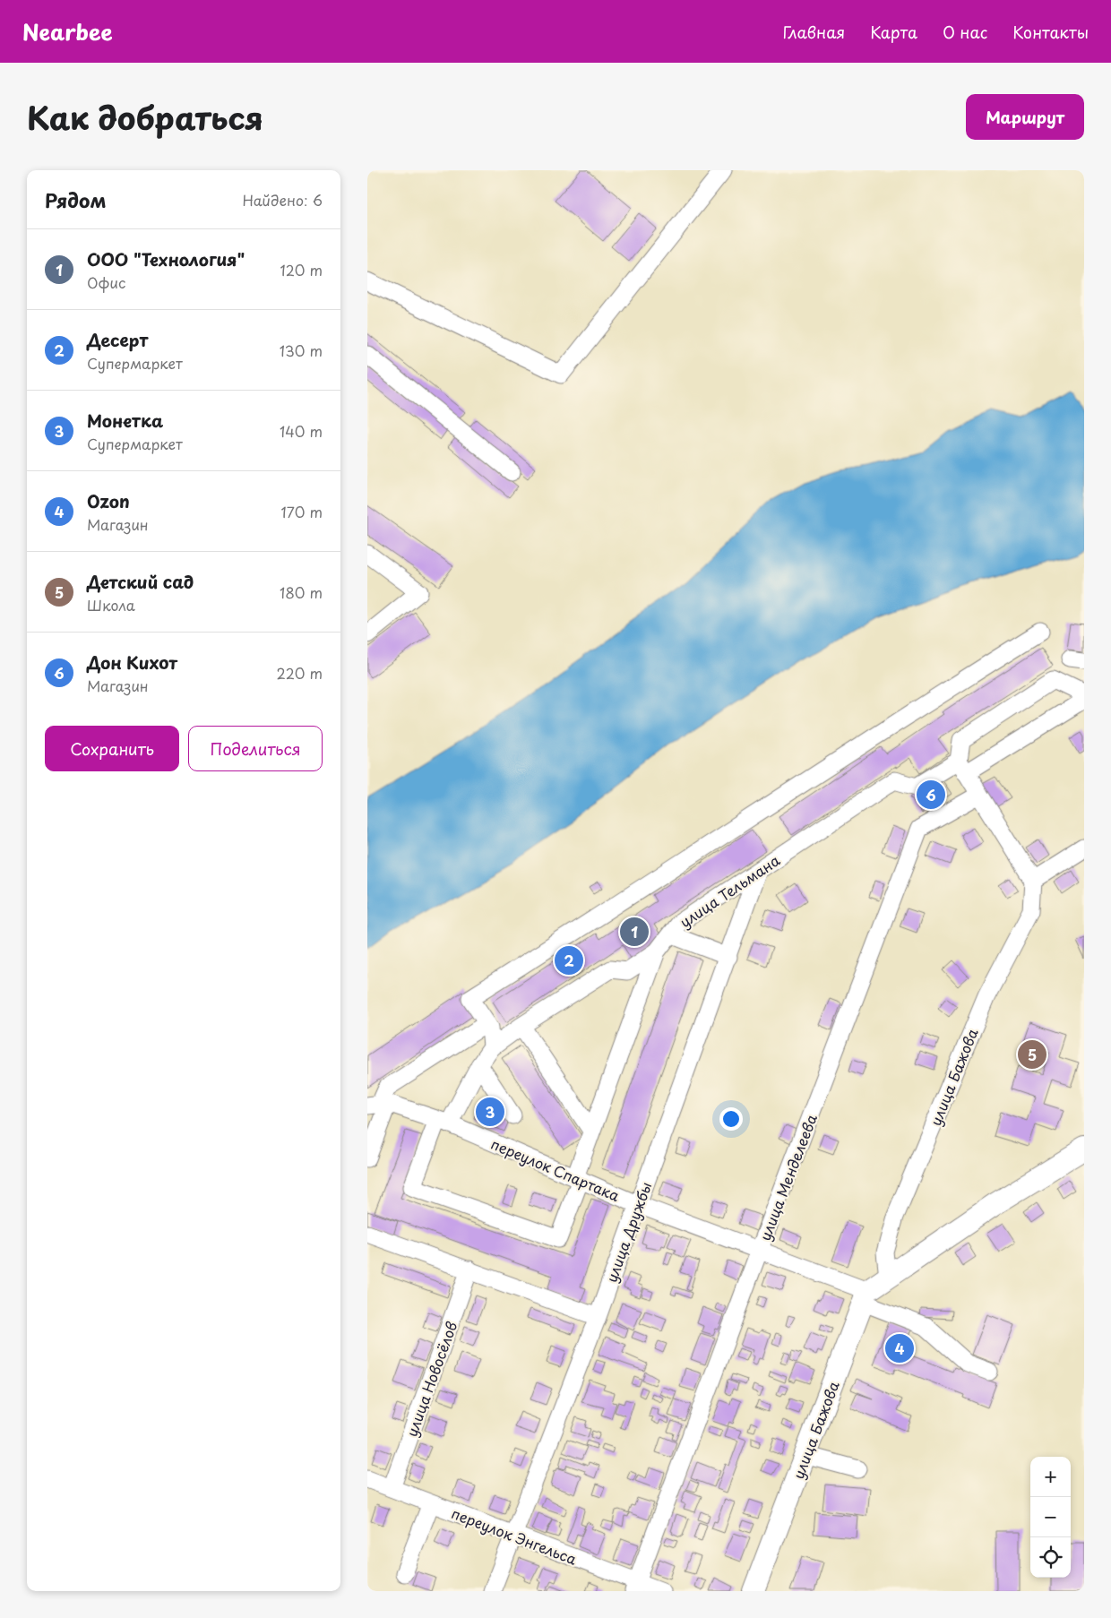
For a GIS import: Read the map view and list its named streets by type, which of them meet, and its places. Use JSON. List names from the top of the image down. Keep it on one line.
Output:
{"streets":{"main road":["улица Бажова"],"street":["улица Тельмана","переулок Спартака","улица Менделеева","улица Дружбы","улица Новосёлов","переулок Энгельса"]},"crossings":[["улица Тельмана","переулок Спартака"],["улица Тельмана","улица Дружбы"],["улица Бажова","переулок Спартака"],["переулок Спартака","улица Менделеева"],["переулок Спартака","улица Дружбы"],["улица Менделеева","переулок Энгельса"],["улица Дружбы","переулок Энгельса"],["улица Новосёлов","переулок Энгельса"]],"page":{"header":"Nearbee","nav":["Главная","Карта","О нас","Контакты"],"title":"Как добраться","buttons":["Маршрут",["Сохранить","Поделиться"]],"heading":["Рядом","Найдено: 6"],"list":[{"mark":"1","name":"ООО \"Технология\"","note":"Офис","value":"120 m"},{"mark":"2","name":"Десерт","note":"Супермаркет","value":"130 m"},{"mark":"3","name":"Монетка","note":"Супермаркет","value":"140 m"},{"mark":"4","name":"Ozon","note":"Магазин","value":"170 m"},{"mark":"5","name":"Детский сад","note":"Школа","value":"180 m"},{"mark":"6","name":"Дон Кихот","note":"Магазин","value":"220 m"}],"pins":["6","1","2","5","3","4"],"map_buttons":["+","−"]}}
